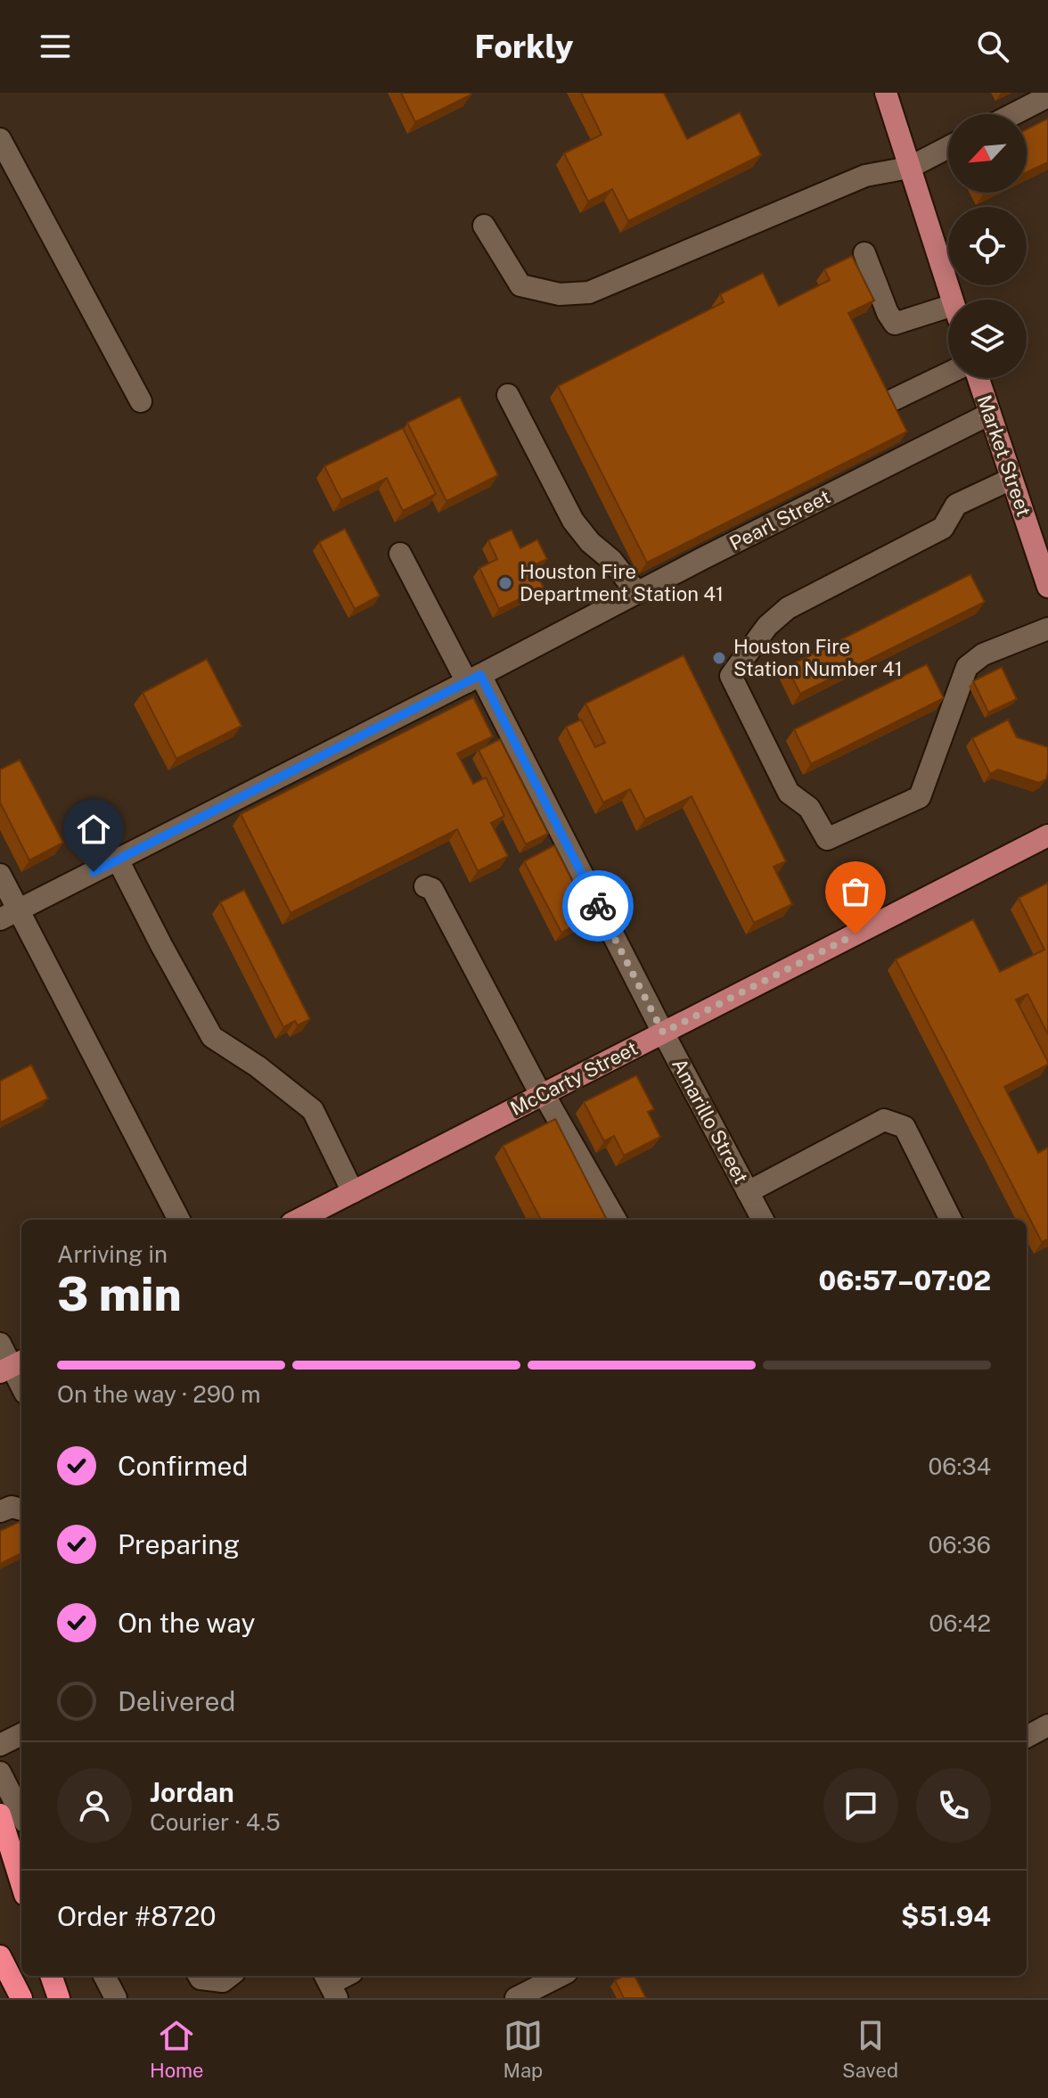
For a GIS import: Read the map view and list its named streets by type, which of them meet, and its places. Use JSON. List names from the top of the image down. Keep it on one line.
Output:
{"streets":{"main road":["Market Street","McCarty Street"],"street":["Pearl Street","Amarillo Street"]},"crossings":[["Market Street","Pearl Street"],["Pearl Street","Amarillo Street"],["McCarty Street","Amarillo Street"]],"places":["Houston Fire Department Station 41","Houston Fire Station Number 41"],"north":"bottom left","page":{"header":"Forkly","heading":["3 min","Arriving in","06:57–07:02"],"panel":["Jordan","Courier · 4.5","Order #8720","$51.94"],"bar":"On the way · 290 m","list":[["Confirmed","06:34"],["Preparing","06:36"],["On the way","06:42"],"Delivered"],"tabs":["Home","Map","Saved"]}}
